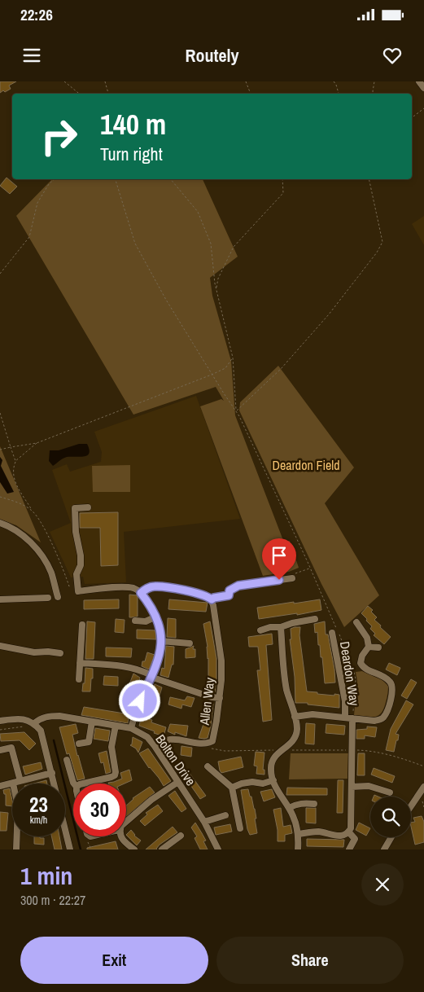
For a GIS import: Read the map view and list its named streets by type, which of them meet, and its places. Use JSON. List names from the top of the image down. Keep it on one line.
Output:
{"streets":{"street":["Deardon Way","Allen Way","Bolton Drive"]},"crossings":[["Allen Way","Bolton Drive"]],"parks":["Deardon Field"],"page":{"status":"22:26","header":"Routely","turn":["140 m","Turn right"],"speed":"23 km/h","limit":"30","heading":["1 min","300 m · 22:27"],"buttons":["Exit","Share"]}}
